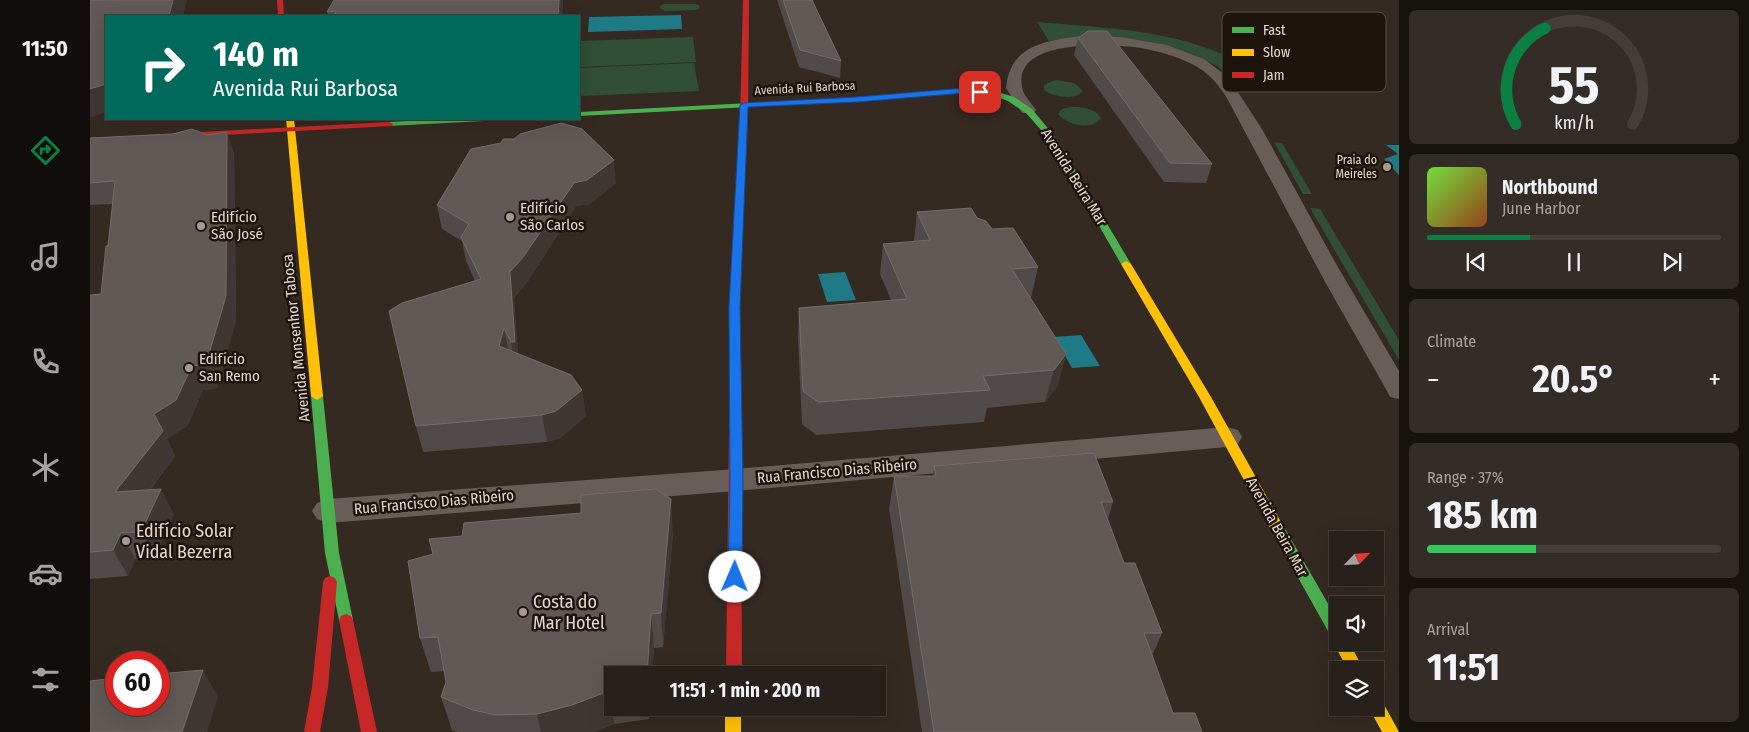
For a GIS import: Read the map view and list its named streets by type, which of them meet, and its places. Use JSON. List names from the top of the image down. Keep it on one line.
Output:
{"streets":{"main road":["Avenida Rui Barbosa","Avenida Beira Mar","Avenida Monsenhor Tabosa"],"street":["Rua Francisco Dias Ribeiro"]},"crossings":[["Avenida Rui Barbosa","Avenida Beira Mar"],["Avenida Beira Mar","Rua Francisco Dias Ribeiro"],["Avenida Monsenhor Tabosa","Rua Francisco Dias Ribeiro"]],"places":["Praia do Meireles","Edifício São Carlos","Edifício São José","Edifício San Remo","Edifício Solar Vidal Bezerra","Costa do Mar Hotel"],"legend":["Fast","Slow","Jam"],"north":"top right","page":{"tabs":"11:50","turn":["140 m","Avenida Rui Barbosa"],"song":["Northbound","June Harbor"],"tile":["Climate",["Range · 37%","185 km"],["Arrival","11:51"]],"heat":["−","20.5°","+"],"limit":"60","trip":"11:51 · 1 min · 200 m","gauge":["55","km/h"]}}
